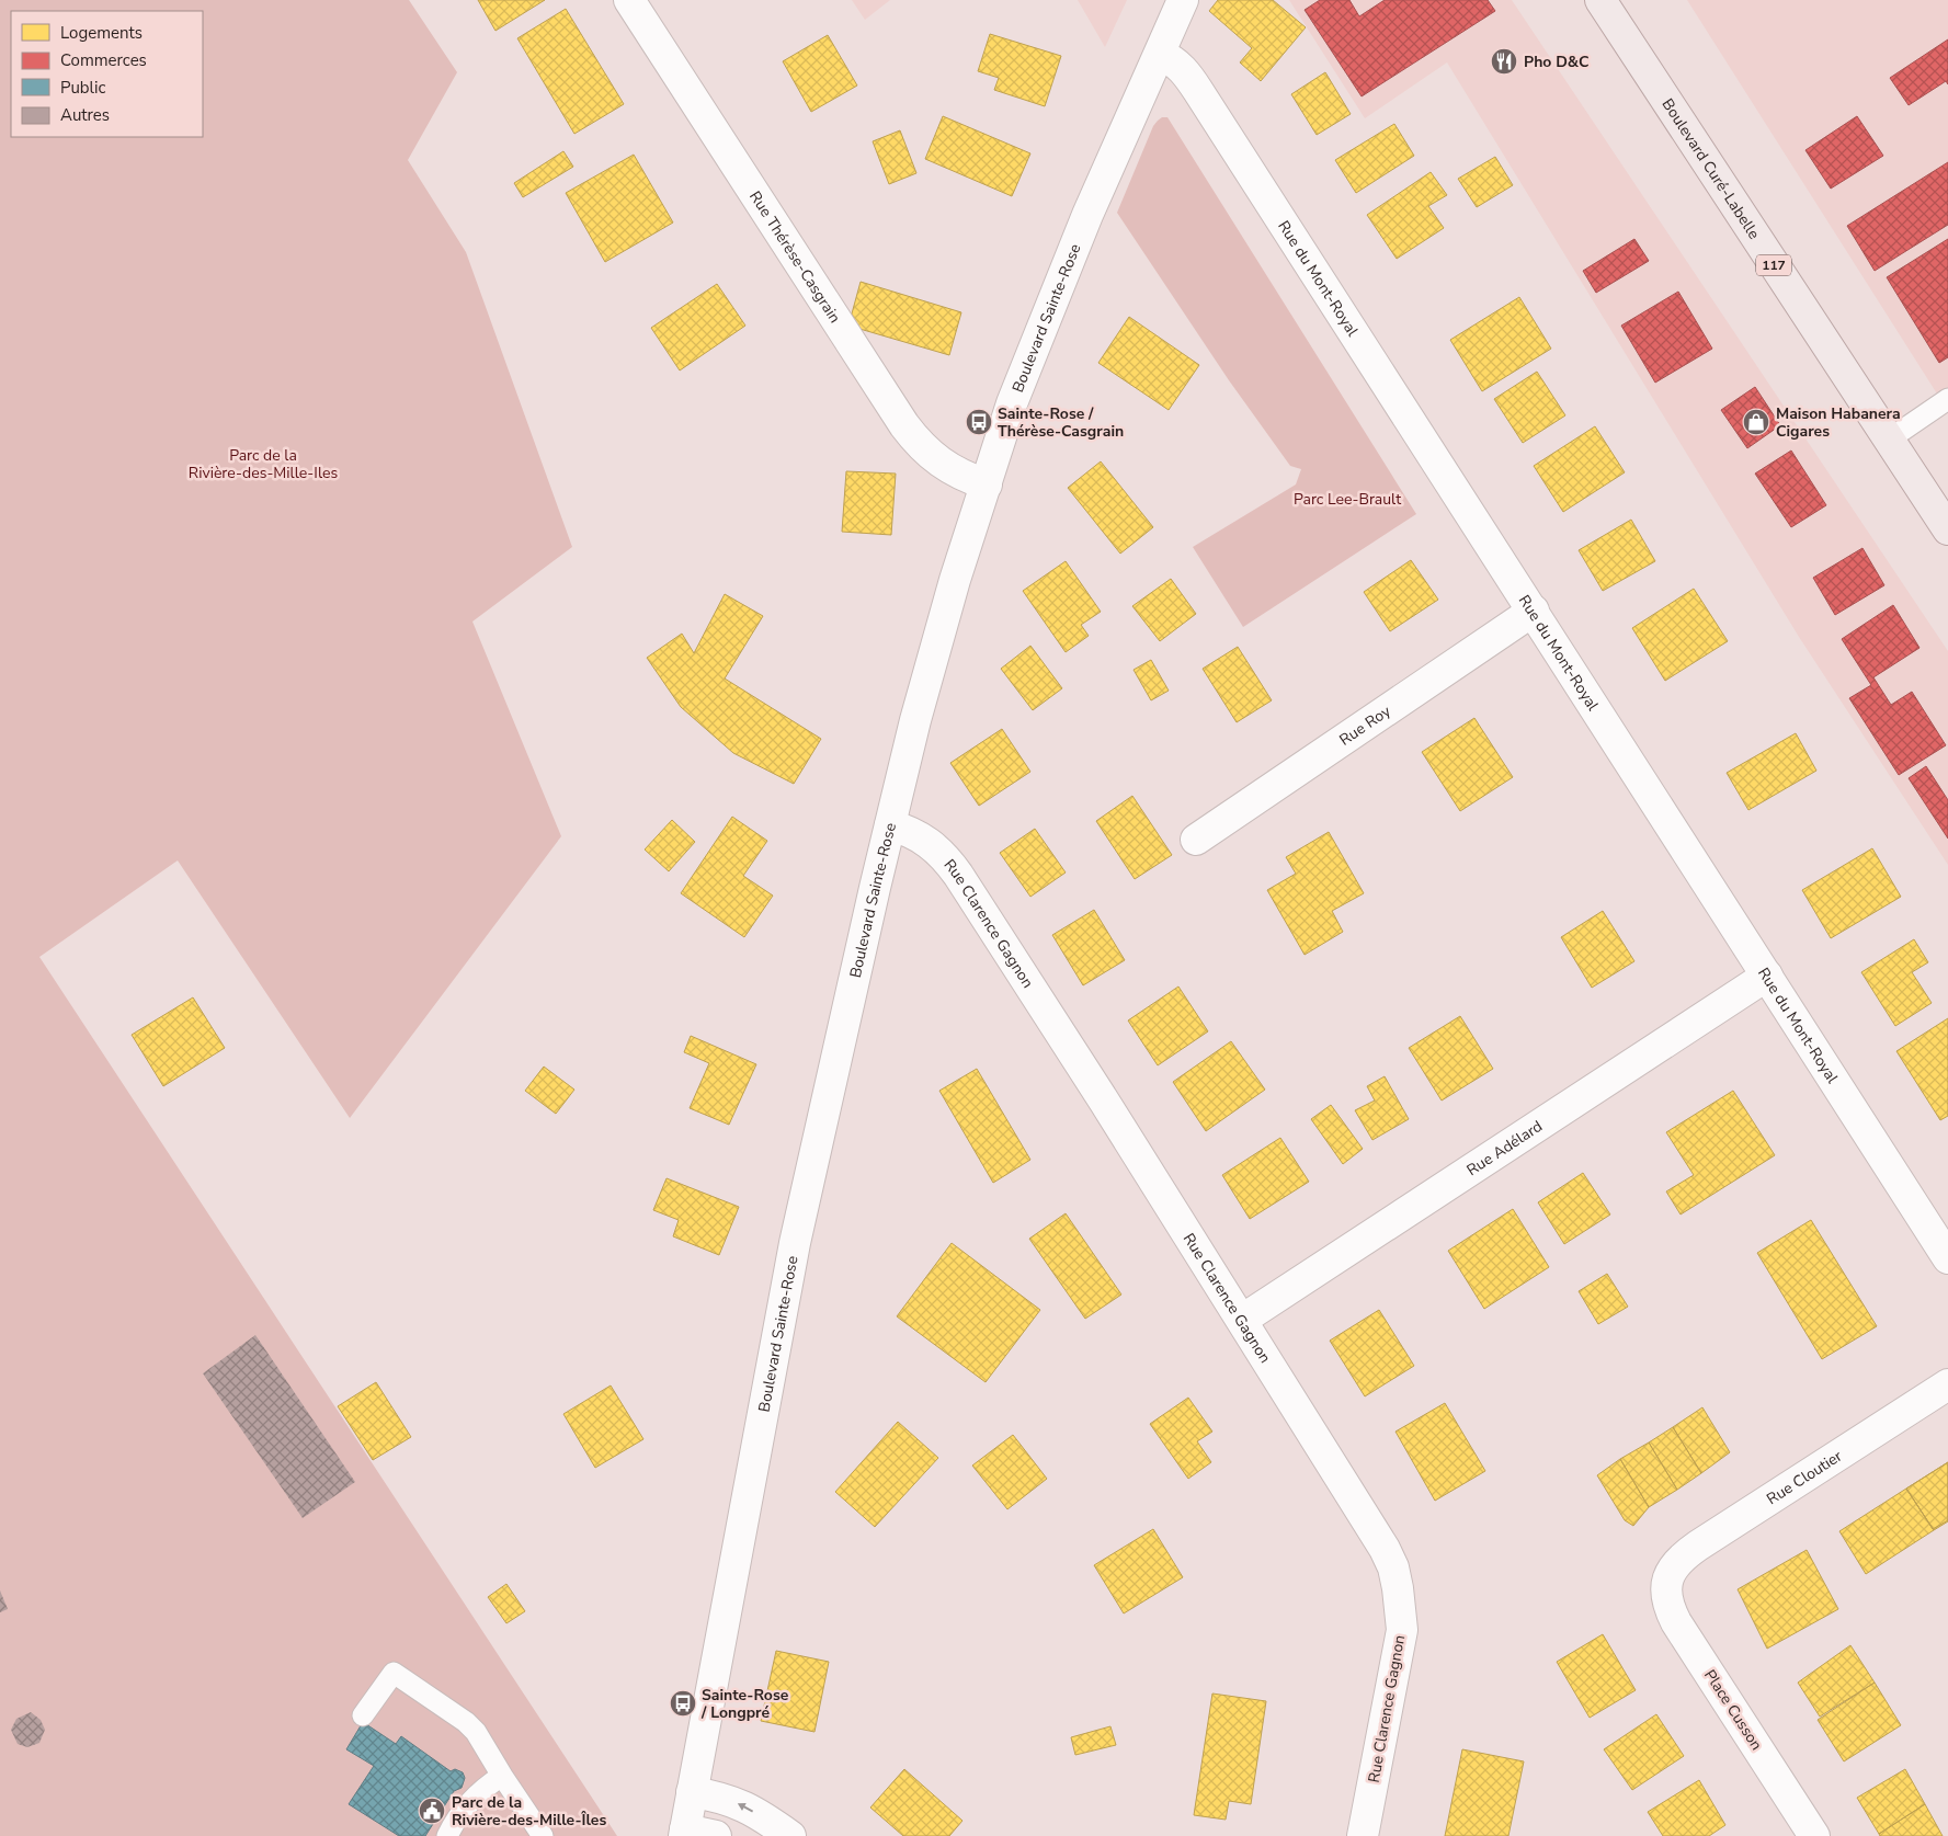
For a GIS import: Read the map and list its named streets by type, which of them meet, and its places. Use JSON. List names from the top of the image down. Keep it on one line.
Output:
{"streets":{"main road":["Boulevard Curé-Labelle","117"],"street":["Rue Thérèse-Casgrain","Rue du Mont-Royal","Boulevard Sainte-Rose","Rue Roy","Rue Clarence Gagnon","Rue Adélard","Rue Cloutier","Place Cusson"]},"crossings":[["Rue Thérèse-Casgrain","Boulevard Sainte-Rose"],["Rue du Mont-Royal","Boulevard Sainte-Rose"],["Rue du Mont-Royal","Rue Roy"],["Rue du Mont-Royal","Rue Adélard"],["Boulevard Sainte-Rose","Rue Clarence Gagnon"],["Rue Clarence Gagnon","Rue Adélard"],["Rue Cloutier","Place Cusson"]],"parks":["Parc de la Rivière-des-Mille-Iles","Parc Lee-Brault"],"places":{"restaurant":["Pho D&C"],"bus stop":["Sainte-Rose / Thérèse-Casgrain","Sainte-Rose / Longpré"],"shop":["Maison Habanera Cigares"],"public building":["Parc de la Rivière-des-Mille-Îles"]},"legend":["Logements","Commerces","Public","Autres"]}
